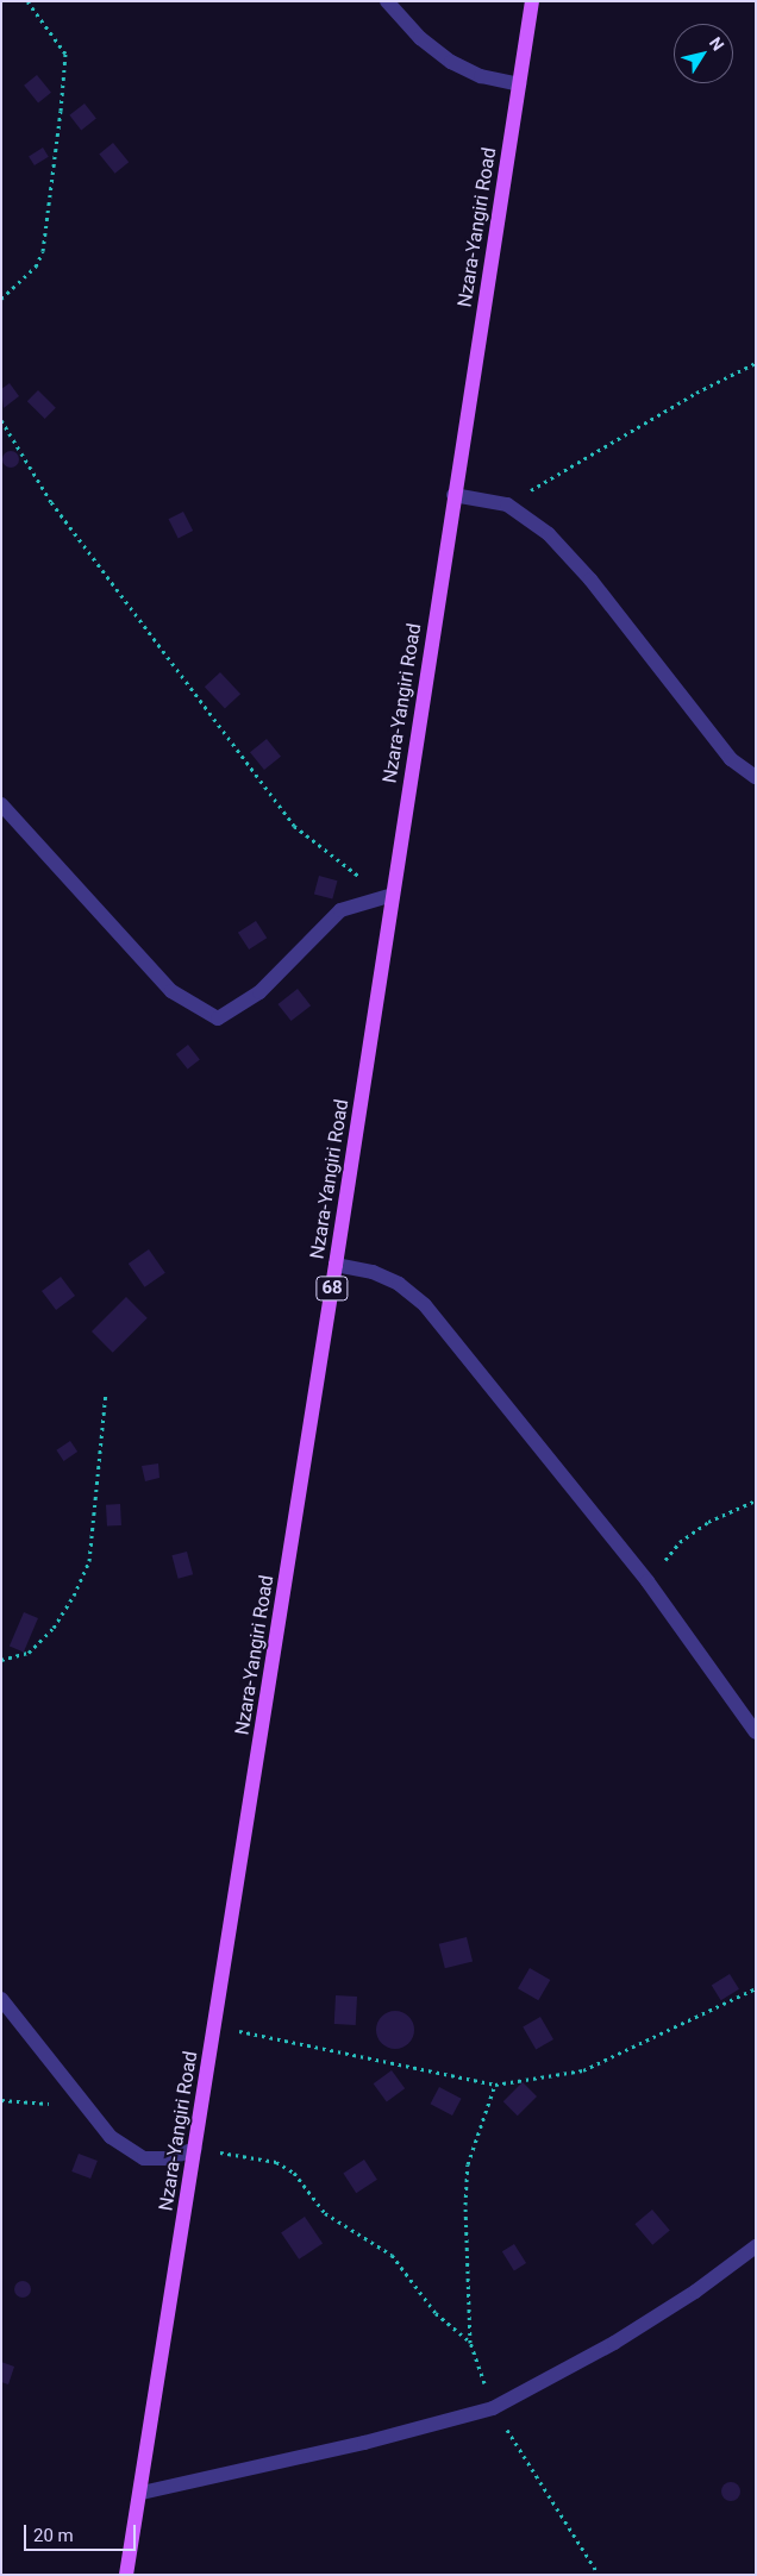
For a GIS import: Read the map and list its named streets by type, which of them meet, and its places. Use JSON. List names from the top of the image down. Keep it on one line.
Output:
{"streets":{"main road":["Nzara-Yangiri Road","68"]},"scale_bar":"20 m","north":"top right"}
